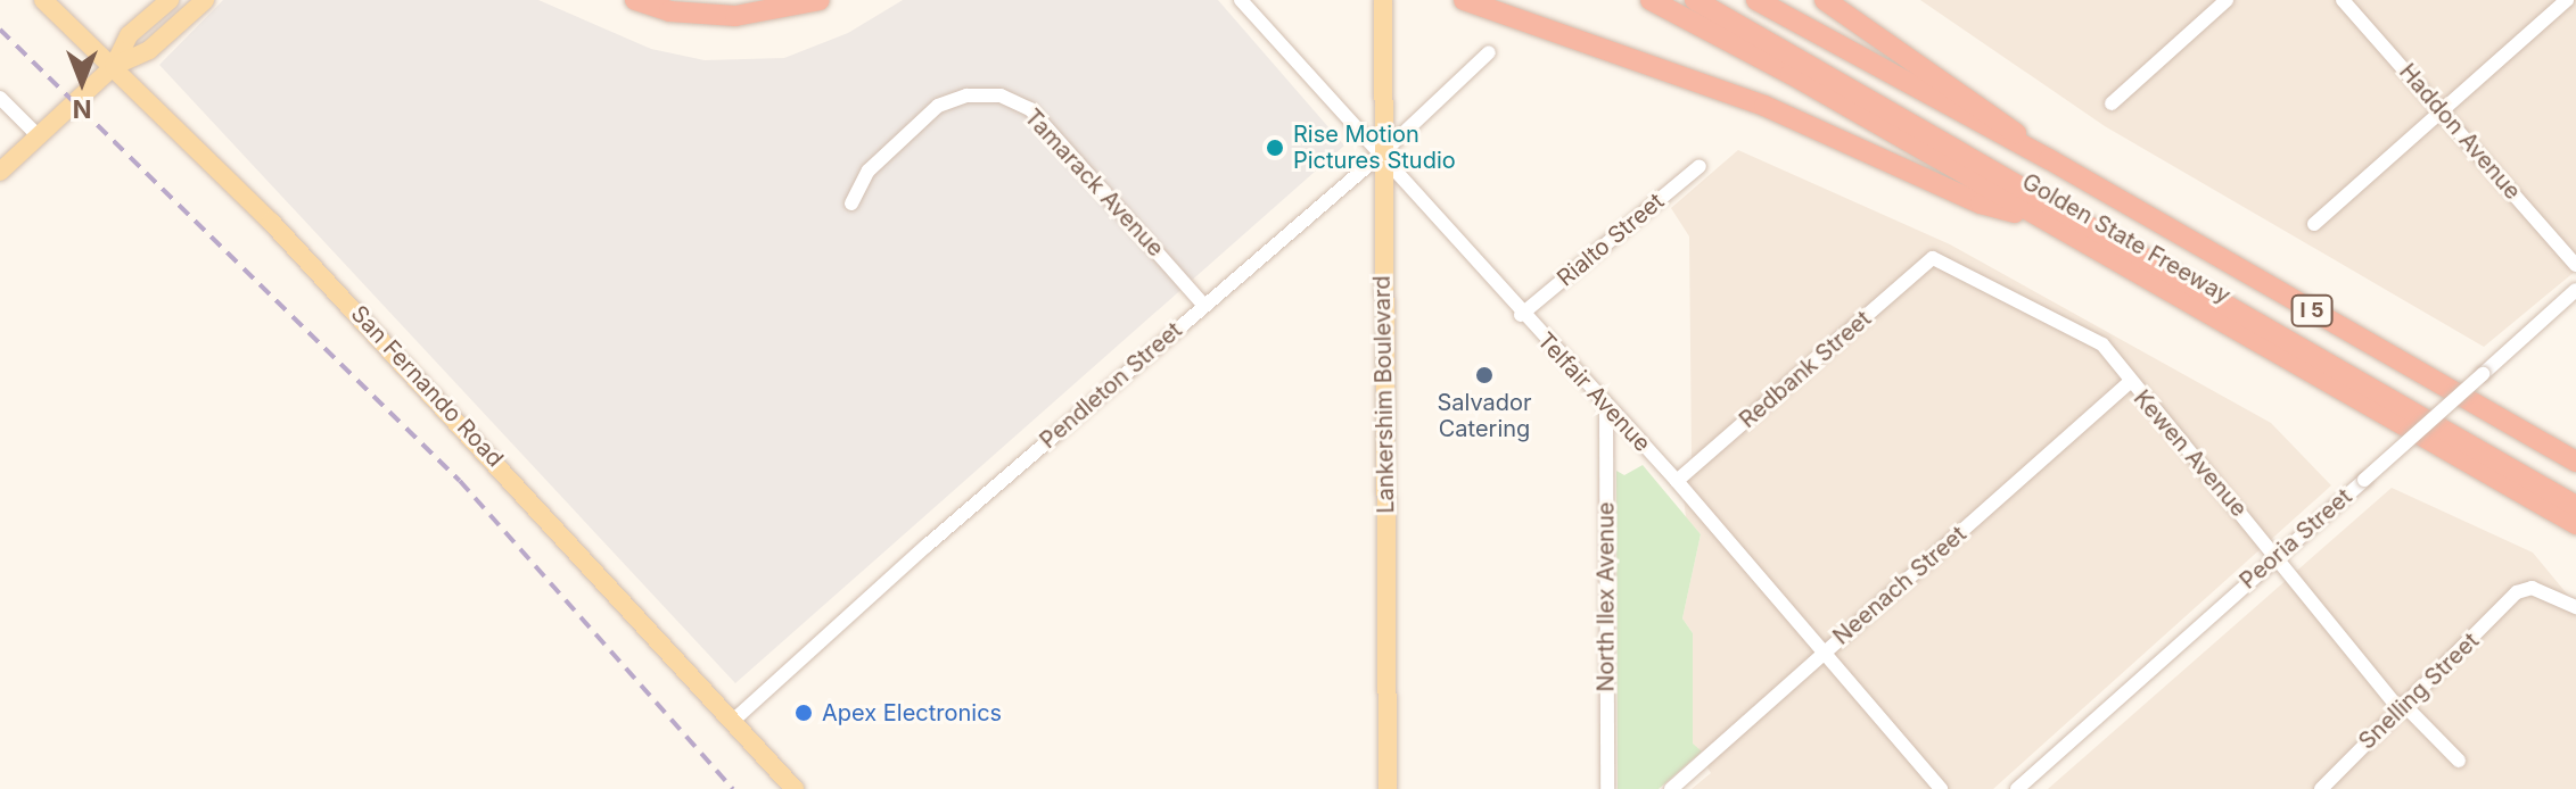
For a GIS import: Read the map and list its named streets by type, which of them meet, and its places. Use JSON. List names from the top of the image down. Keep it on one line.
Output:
{"streets":{"highway":["Golden State Freeway","I 5"],"main road":["San Fernando Road","Lankershim Boulevard"],"street":["Haddon Avenue","Tamarack Avenue","Rialto Street","Redbank Street","Pendleton Street","Telfair Avenue","Kewen Avenue","Peoria Street","Neenach Street","North Ilex Avenue","Snelling Street"]},"crossings":[["Tamarack Avenue","Pendleton Street"],["Rialto Street","Telfair Avenue"],["Redbank Street","Telfair Avenue"],["Redbank Street","Kewen Avenue"],["Pendleton Street","San Fernando Road"],["Pendleton Street","Telfair Avenue"],["Pendleton Street","Lankershim Boulevard"],["Telfair Avenue","Lankershim Boulevard"],["Telfair Avenue","Neenach Street"],["Telfair Avenue","North Ilex Avenue"],["Kewen Avenue","Peoria Street"],["Kewen Avenue","Neenach Street"],["Kewen Avenue","Snelling Street"]],"places":["Rise Motion Pictures Studio","Salvador Catering","Apex Electronics"],"north":"bottom"}
